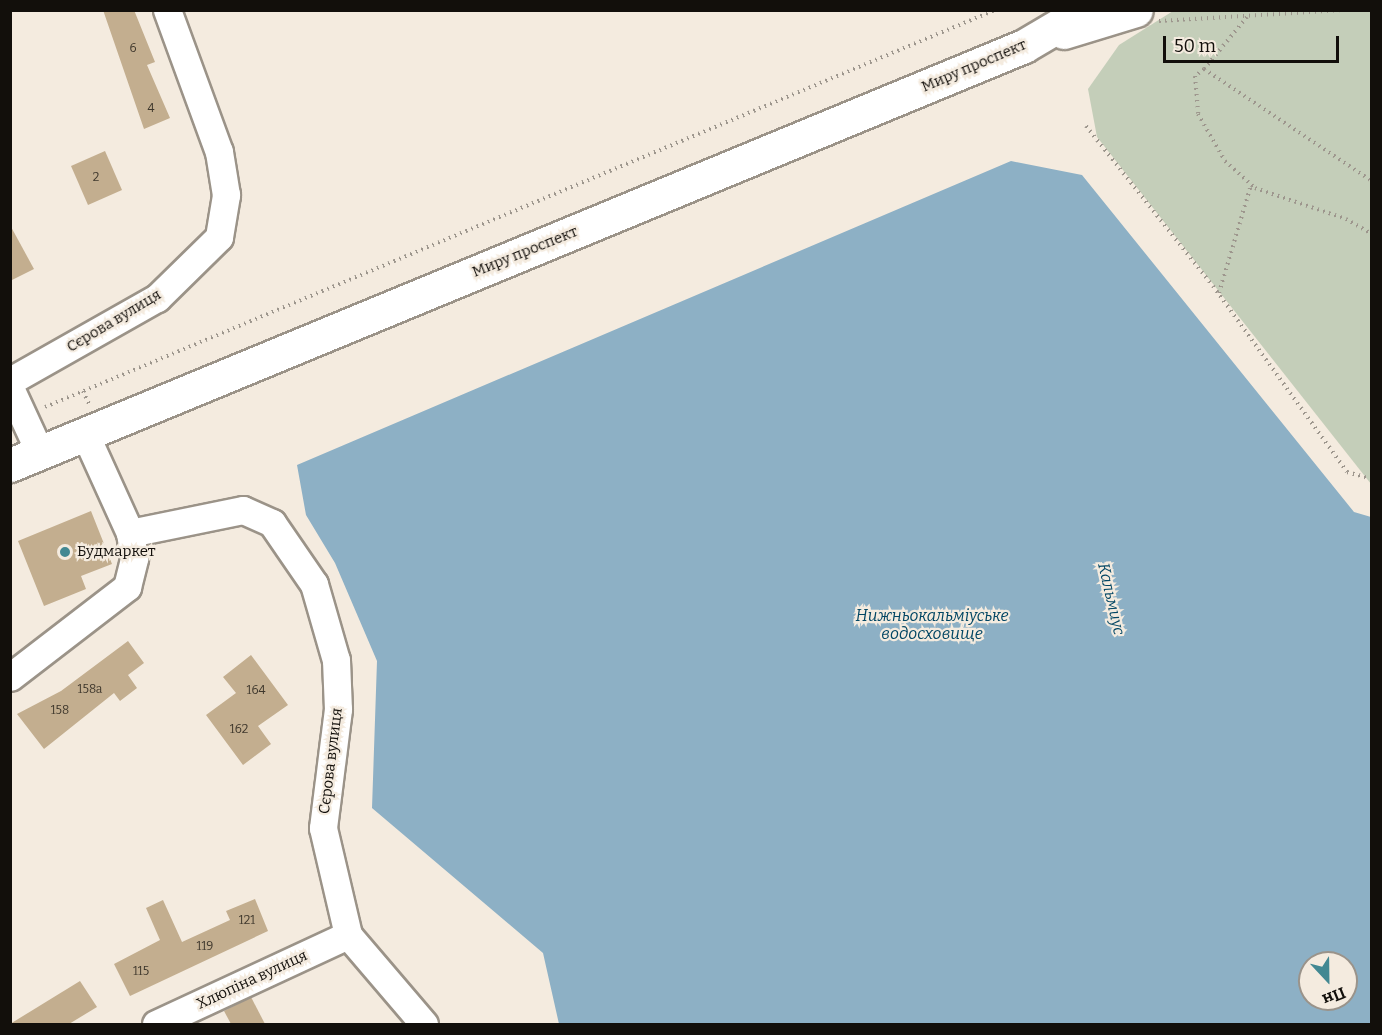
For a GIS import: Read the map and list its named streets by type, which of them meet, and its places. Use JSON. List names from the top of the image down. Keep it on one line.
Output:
{"streets":{"main road":["Миру проспект"],"street":["Сєрова вулиця","Хлюпіна вулиця"]},"crossings":[["Сєрова вулиця","Хлюпіна вулиця"]],"water":["Кальмиус","Нижньокальміуське водосховище"],"places":["Будмаркет"],"house_numbers":["6","4","2","158а","164","158","162","121","119","115"],"scale_bar":"50 m","north":"bottom"}
